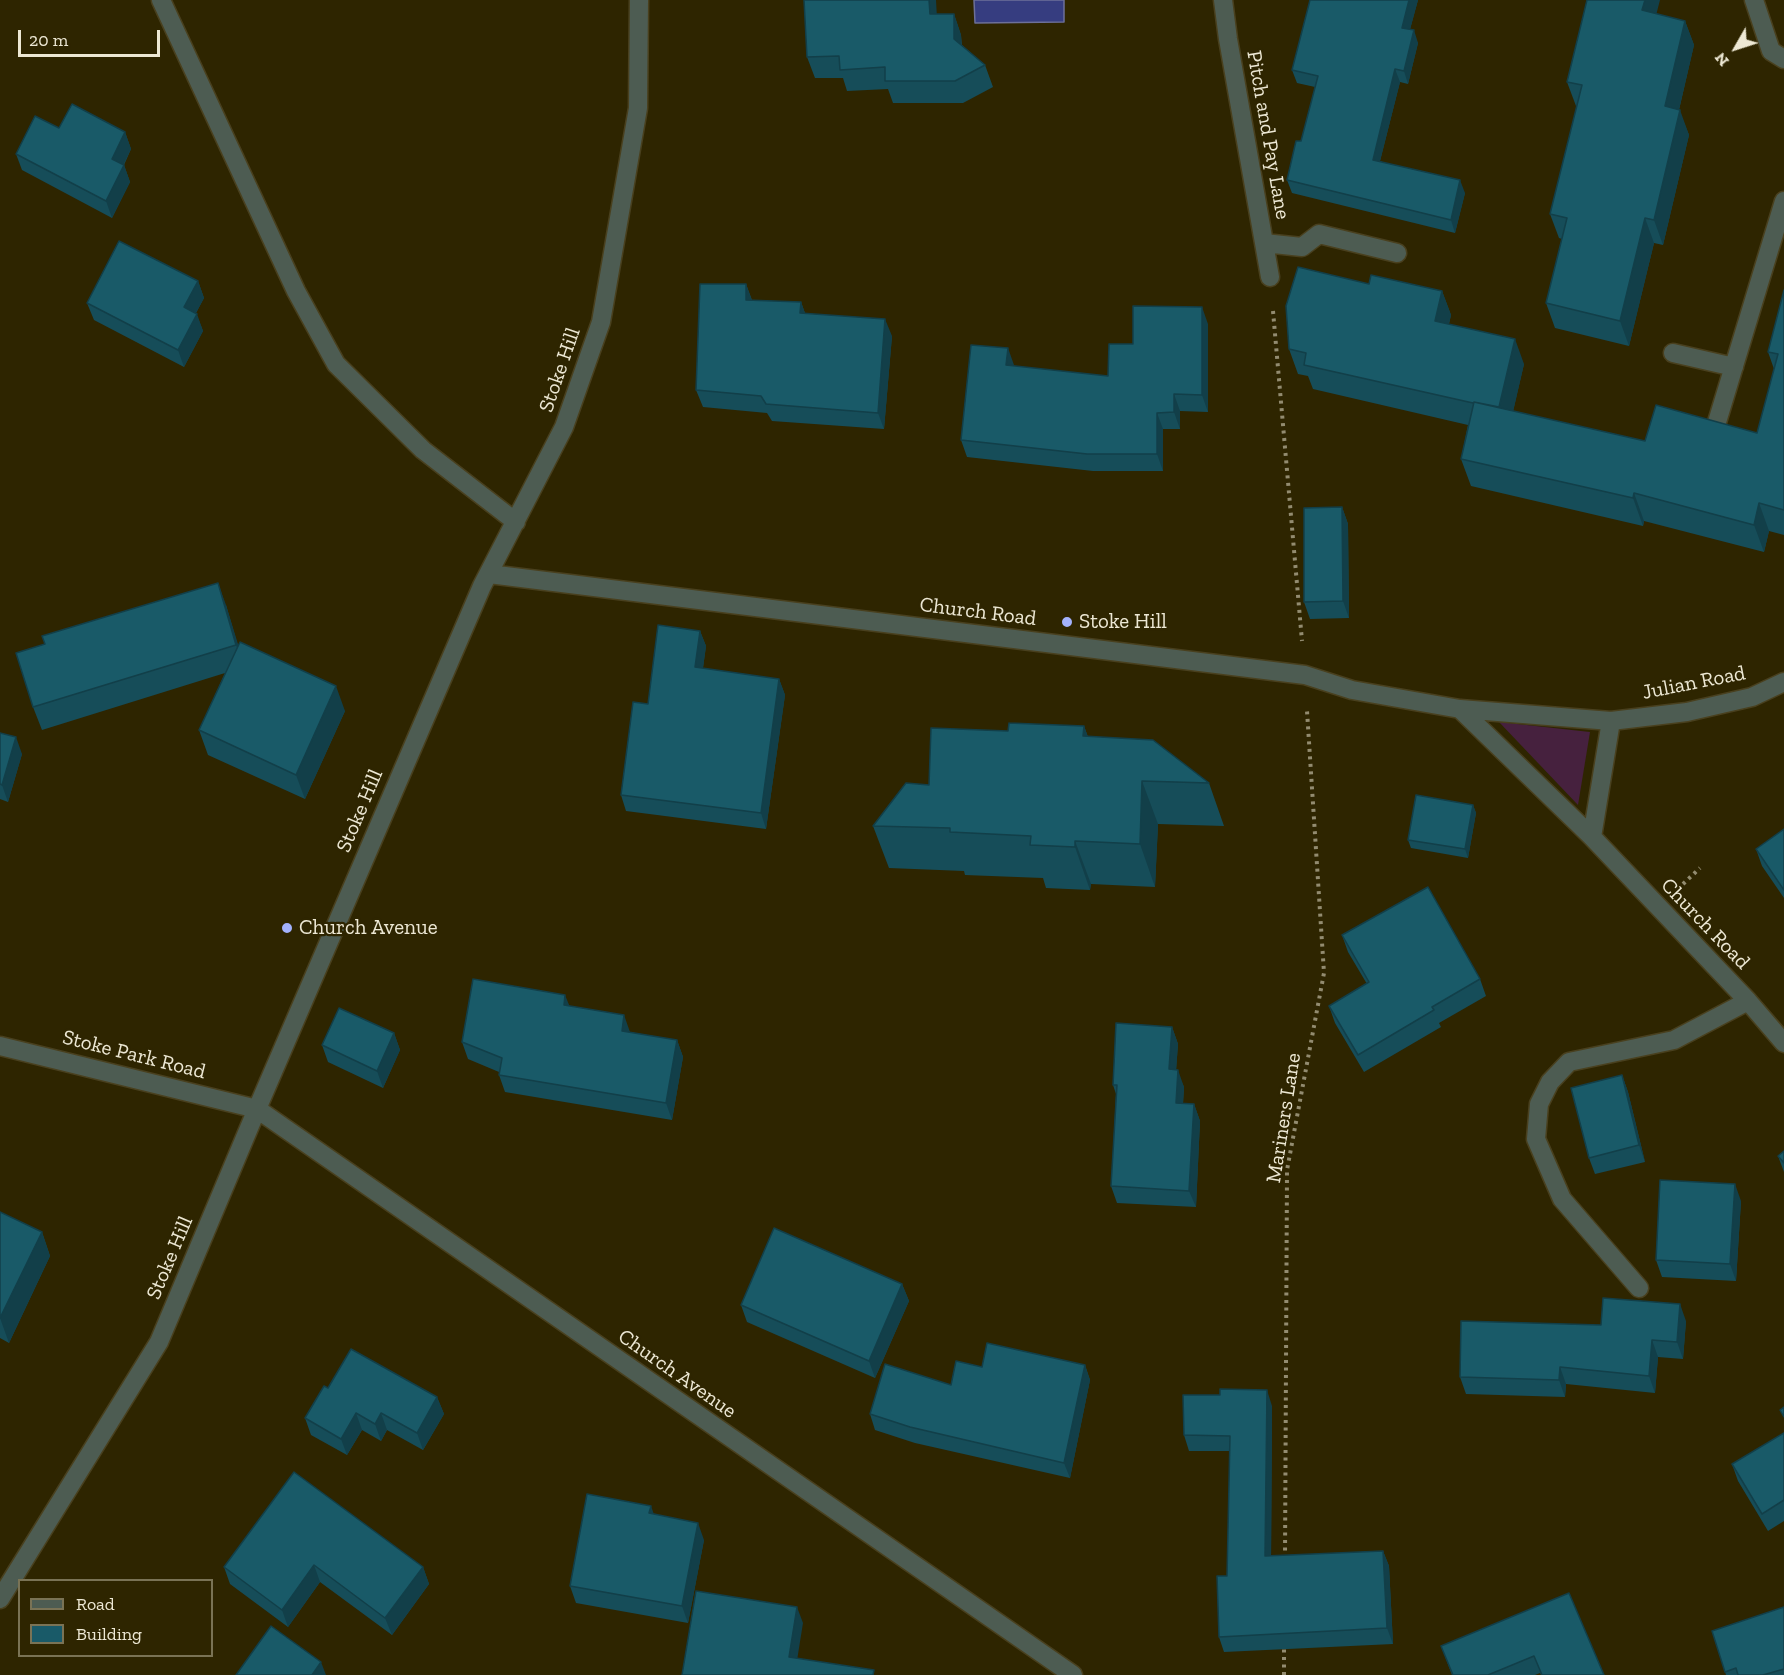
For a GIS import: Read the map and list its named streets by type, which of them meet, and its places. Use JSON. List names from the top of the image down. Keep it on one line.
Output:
{"streets":{"street":["Pitch and Pay Lane","Stoke Hill","Church Road","Julian Road","Stoke Park Road","Church Avenue"],"path":["Mariners Lane"]},"crossings":[["Pitch and Pay Lane","Mariners Lane"],["Stoke Hill","Church Road"],["Stoke Hill","Stoke Park Road"],["Stoke Hill","Church Avenue"],["Church Road","Julian Road"],["Church Road","Mariners Lane"],["Stoke Park Road","Church Avenue"]],"places":["Stoke Hill","Church Avenue"],"legend":["Road","Building"],"scale_bar":"20 m","north":"bottom left"}
